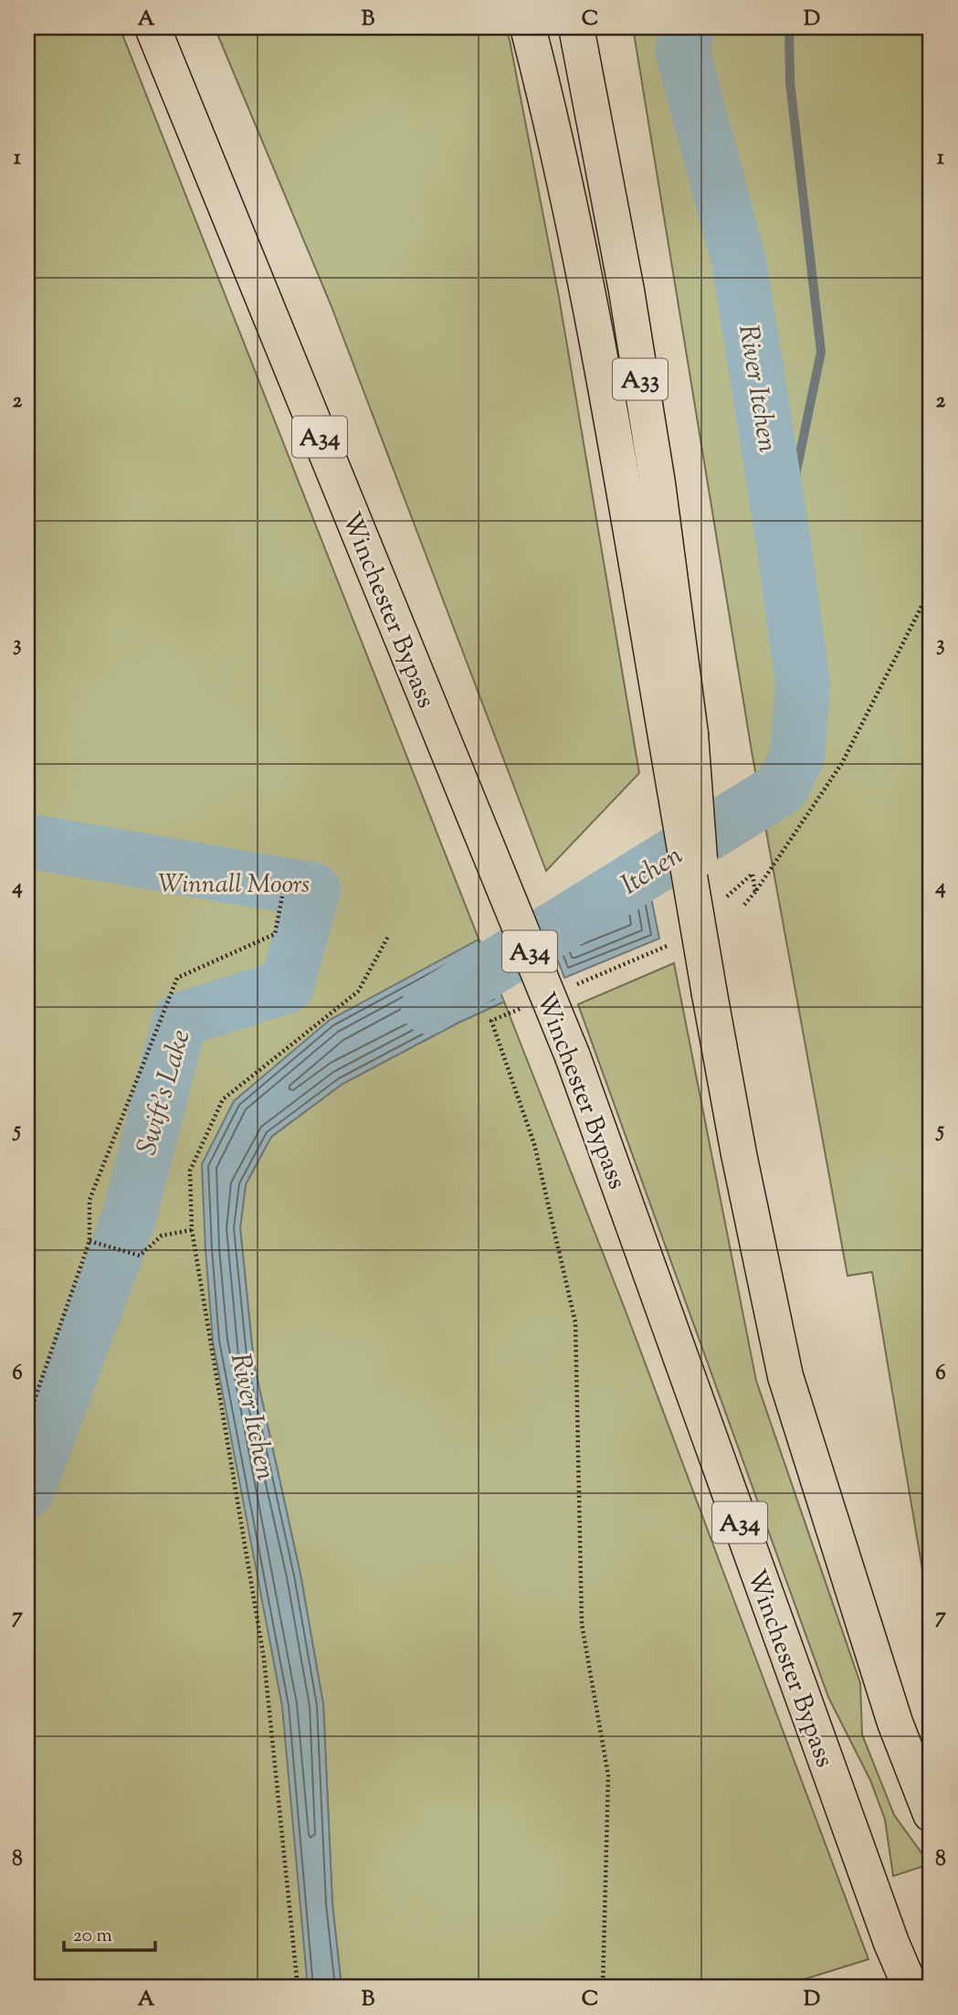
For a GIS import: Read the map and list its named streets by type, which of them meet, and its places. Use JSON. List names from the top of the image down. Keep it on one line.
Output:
{"streets":{"main road":["A33","A34","Winchester Bypass"]},"water":["River Itchen","Itchen","Swift's Lake"],"parks":["Winnall Moors"],"scale_bar":"20 m","grid":{"columns":["A","B","C","D"],"rows":["1","2","3","4","5","6","7","8"]}}
